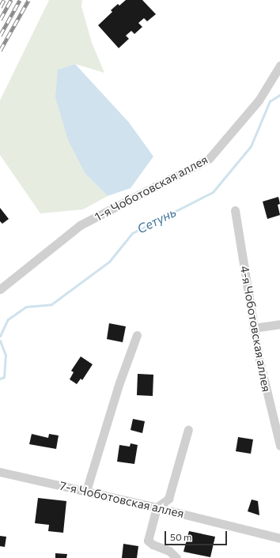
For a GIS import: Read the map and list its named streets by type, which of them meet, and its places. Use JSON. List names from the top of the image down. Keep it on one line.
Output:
{"streets":{"street":["1-я Чоботовская аллея","4-я Чоботовская аллея","7-я Чоботовская аллея"]},"water":["Сетунь"],"scale_bar":"50 m"}
